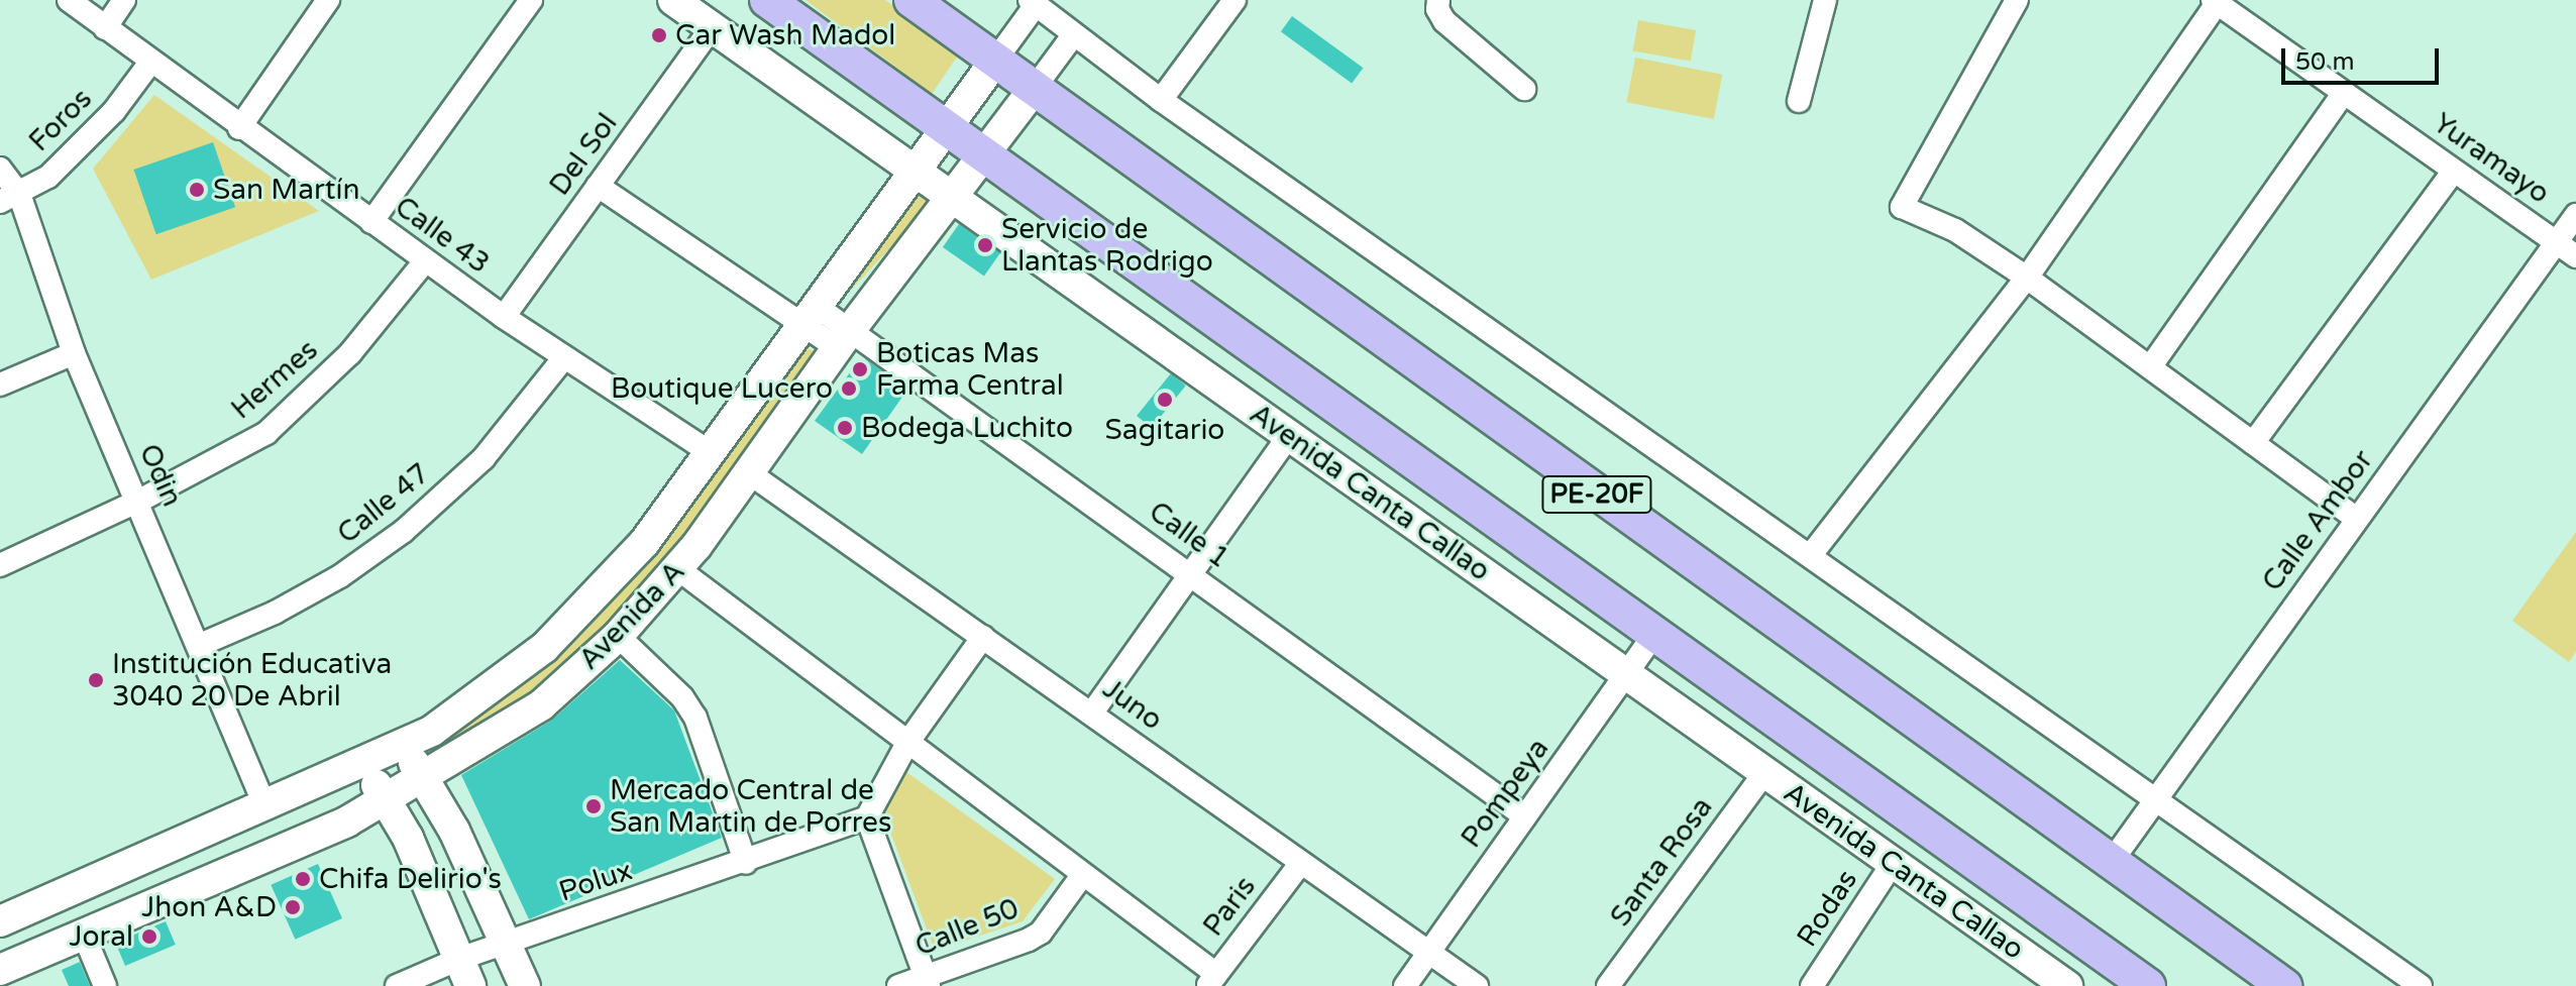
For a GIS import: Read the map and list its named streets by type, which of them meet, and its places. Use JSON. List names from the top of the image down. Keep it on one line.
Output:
{"streets":{"main road":["Avenida Canta Callao","PE-20F"],"street":["Foros","Del Sol","Yuramayo","Calle 43","Hermes","Odin","Calle 47","Calle Ambor","Calle 1","Avenida A","Juno","Pompeya","Santa Rosa","Polux","Paris","Rodas","Calle 50"]},"crossings":[["Foros","Calle 43"],["Foros","Odin"],["Del Sol","Calle 43"],["Del Sol","Avenida Canta Callao"],["Del Sol","Calle 1"],["Yuramayo","Calle Ambor"],["Calle 43","Hermes"],["Calle 43","Calle 47"],["Calle 43","Avenida A"],["Hermes","Odin"],["Odin","Calle 47"],["Odin","Avenida A"],["Avenida Canta Callao","Avenida A"],["Avenida Canta Callao","Pompeya"],["Avenida Canta Callao","Santa Rosa"],["Avenida Canta Callao","Rodas"],["PE-20F","Calle Ambor"],["PE-20F","Avenida A"],["Calle 1","Avenida A"],["Calle 1","Pompeya"],["Avenida A","Juno"],["Juno","Pompeya"],["Juno","Paris"]],"places":["Car Wash Madol","San Martín","Servicio de Llantas Rodrigo","Boticas Mas Farma Central","Boutique Lucero","Sagitario","Bodega Luchito","Institución Educativa 3040 20 De Abril","Mercado Central de San Martin de Porres","Chifa Delirio's","Jhon A&D","Joral"],"scale_bar":"50 m"}
